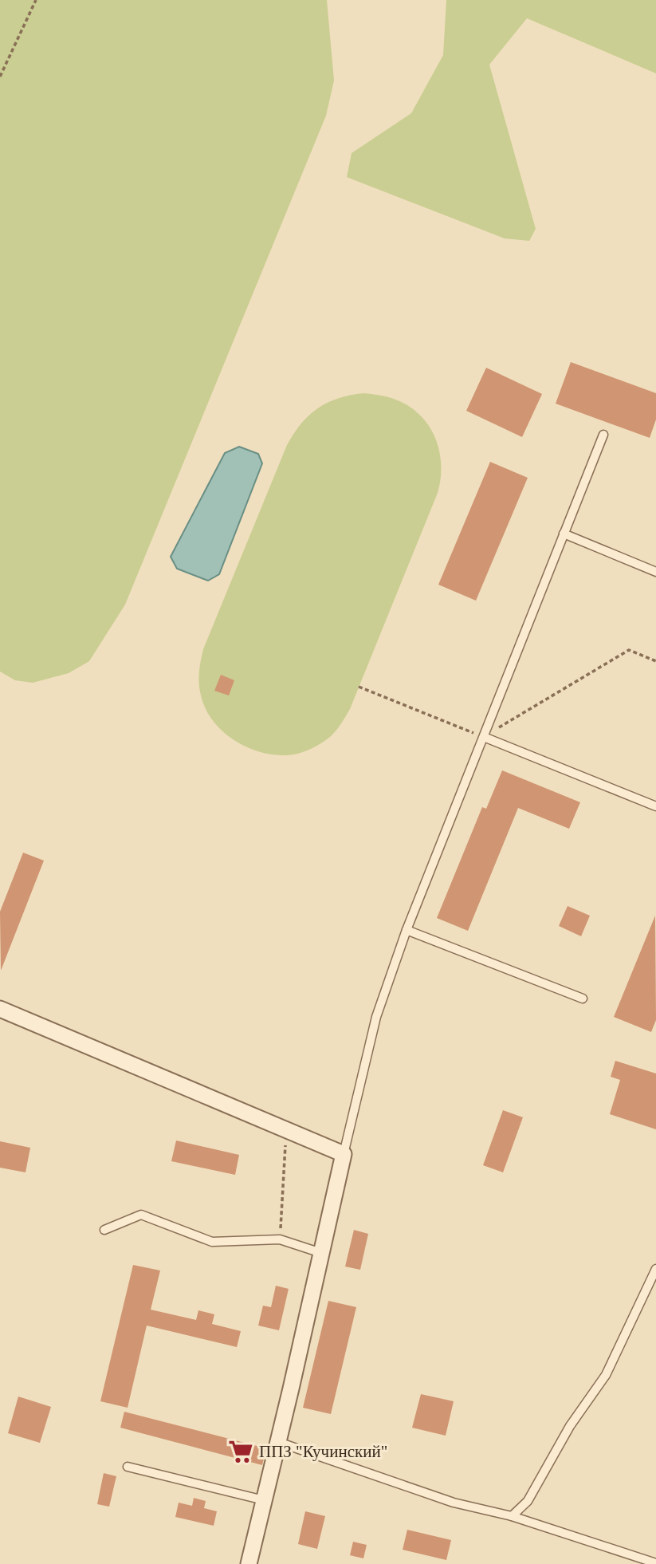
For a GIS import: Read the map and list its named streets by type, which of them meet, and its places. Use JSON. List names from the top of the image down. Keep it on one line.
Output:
{"places":{"supermarket":["ППЗ \"Кучинский\""]}}
